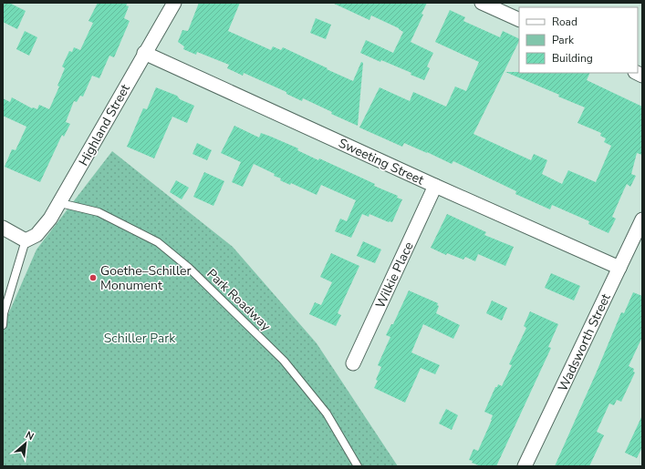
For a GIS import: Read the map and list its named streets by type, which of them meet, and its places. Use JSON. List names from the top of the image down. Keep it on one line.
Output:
{"streets":{"street":["Highland Street","Sweeting Street","Wilkie Place","Wadsworth Street"],"lane":["Park Roadway"]},"crossings":[["Highland Street","Sweeting Street"],["Highland Street","Park Roadway"],["Sweeting Street","Wilkie Place"],["Sweeting Street","Wadsworth Street"]],"parks":["Schiller Park"],"places":["Goethe–Schiller Monument"],"legend":["Road","Park","Building"],"north":"top right"}
